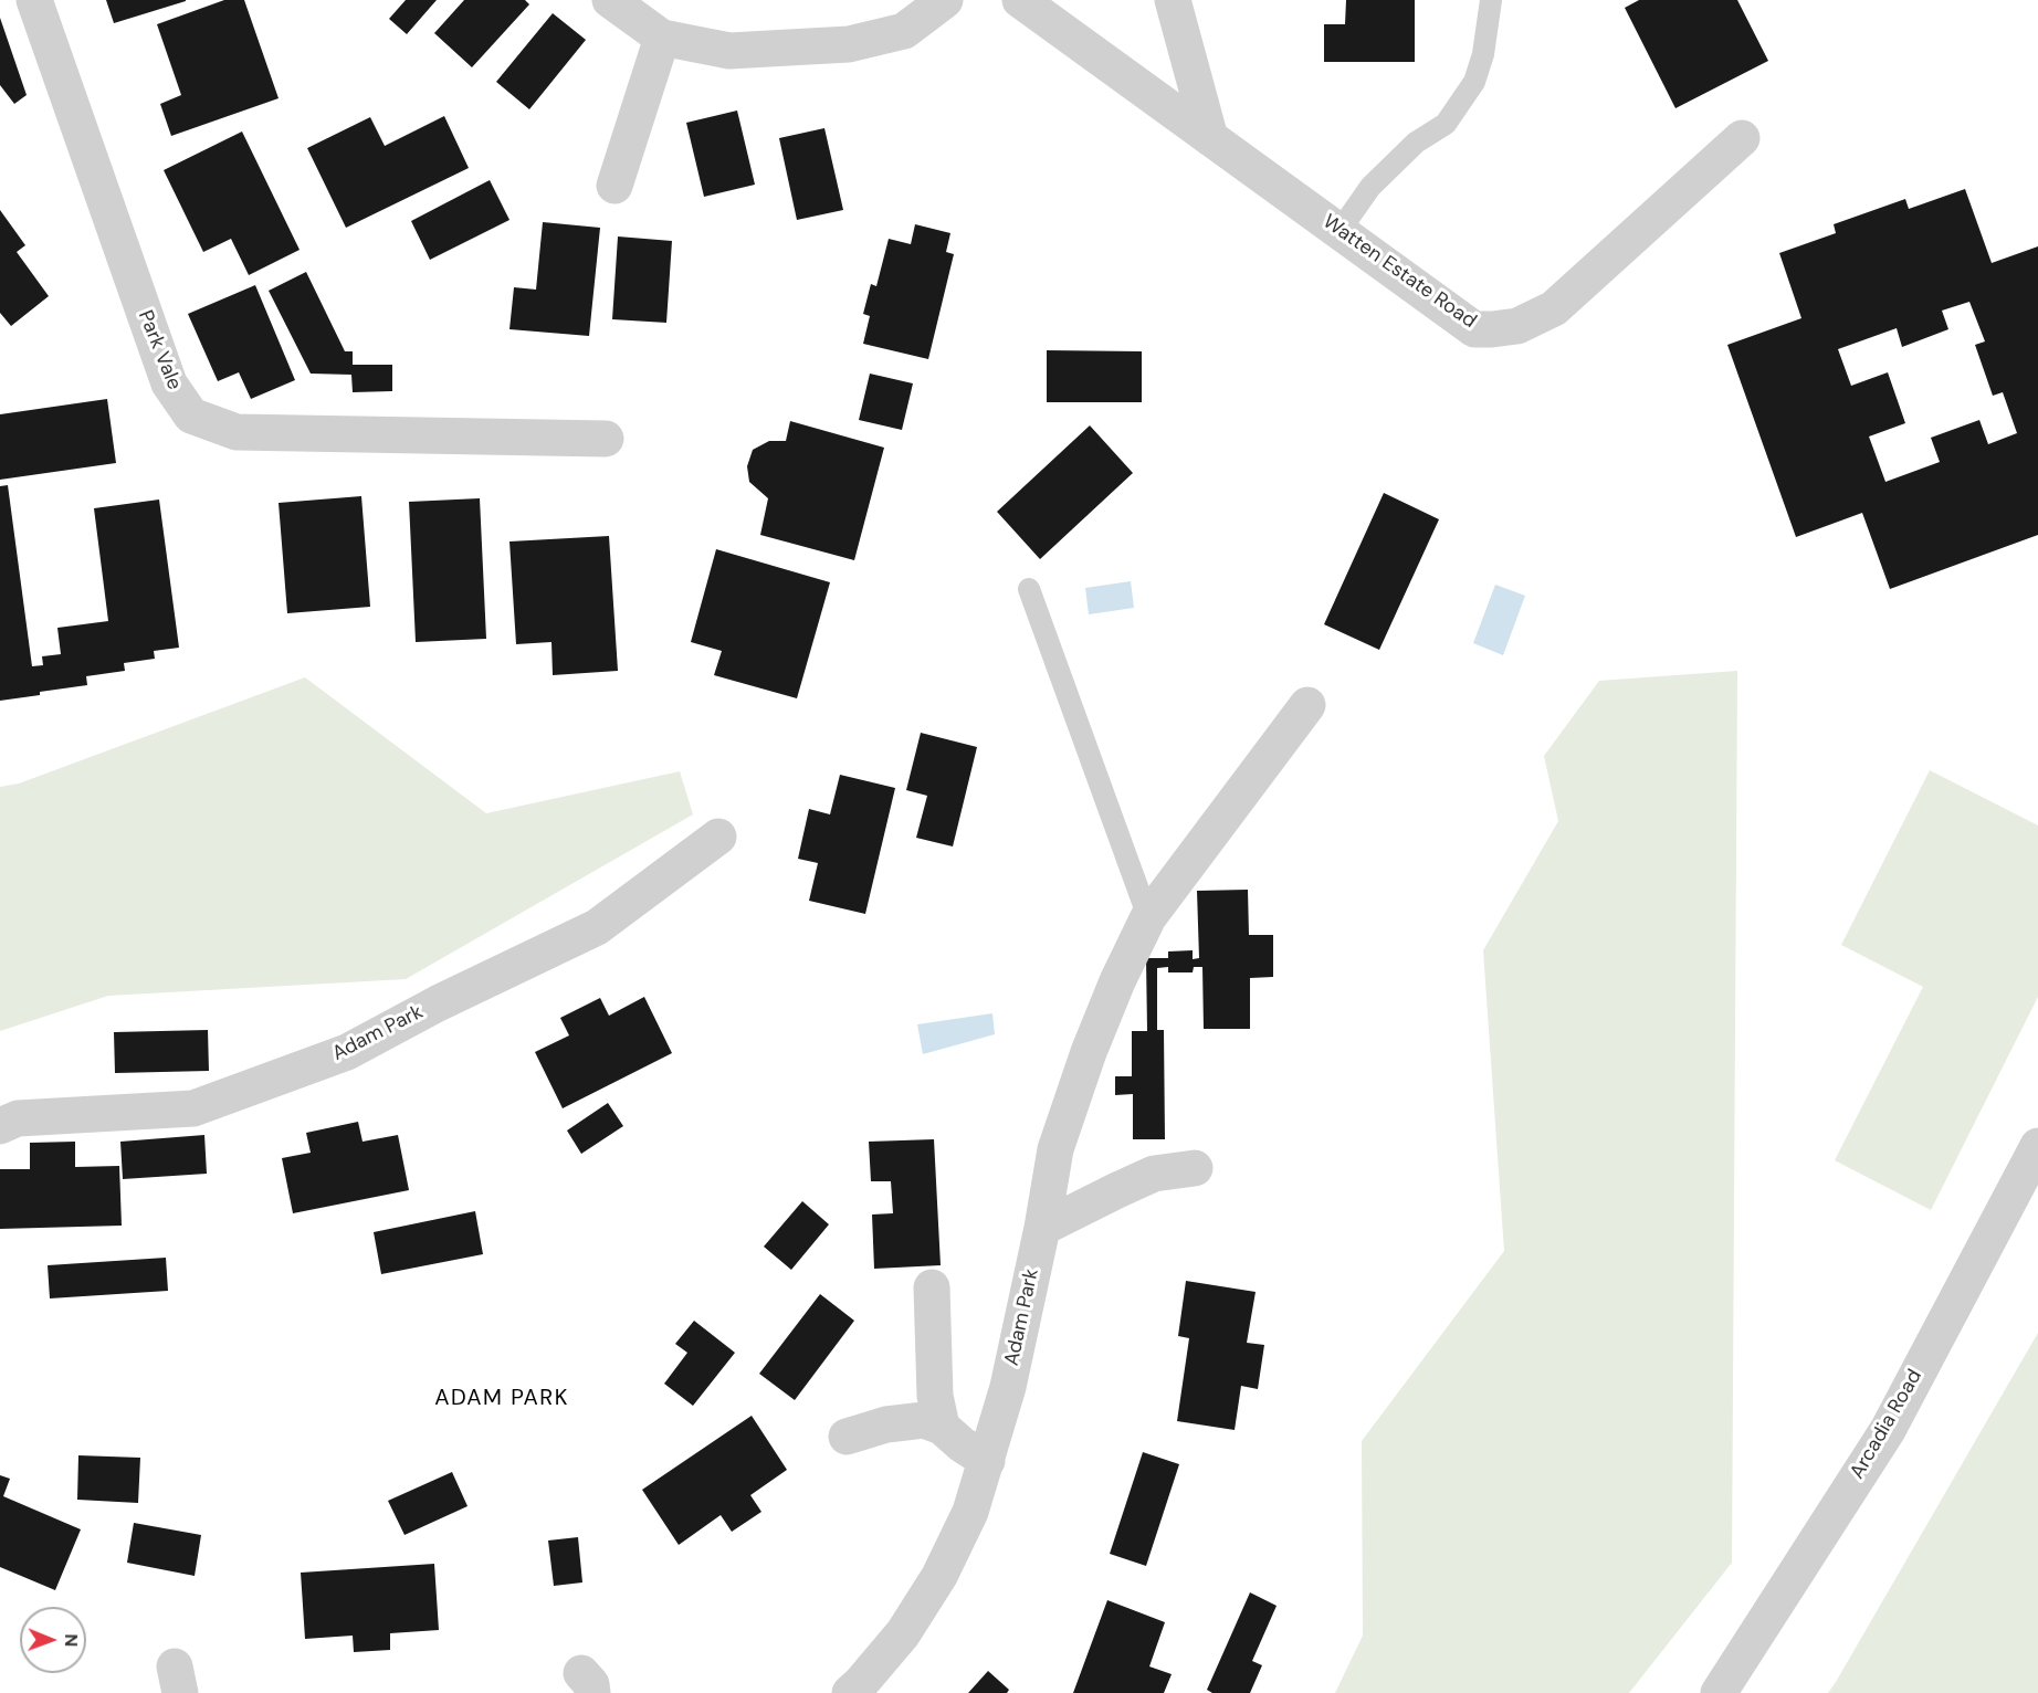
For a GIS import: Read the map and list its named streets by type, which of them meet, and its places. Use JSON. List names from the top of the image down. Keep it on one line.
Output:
{"streets":{"street":["Watten Estate Road","Park Vale","Adam Park","Arcadia Road"]},"districts":["ADAM PARK"],"north":"right"}
